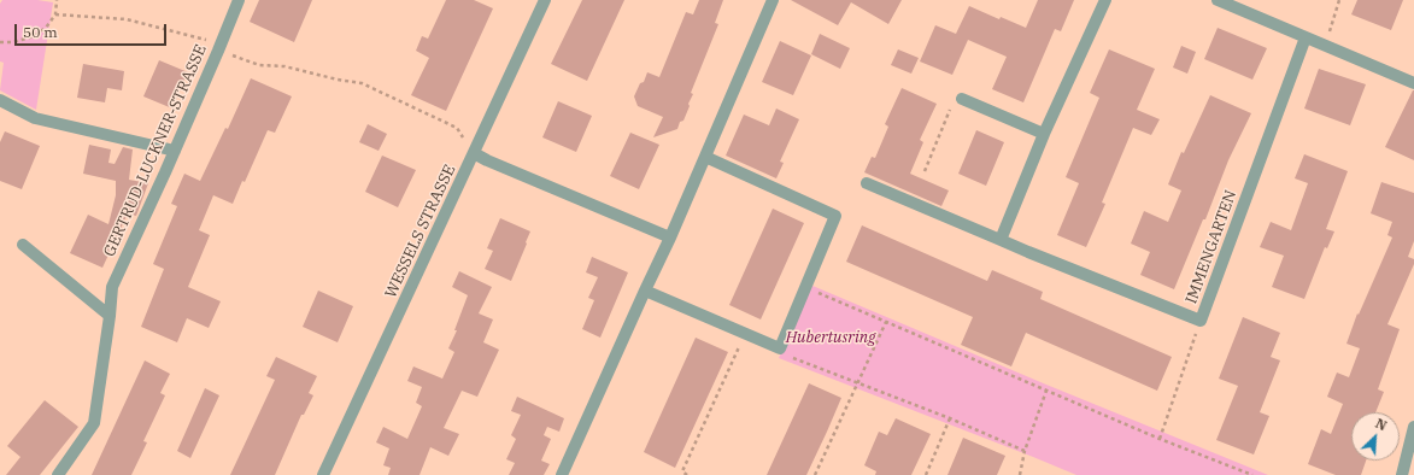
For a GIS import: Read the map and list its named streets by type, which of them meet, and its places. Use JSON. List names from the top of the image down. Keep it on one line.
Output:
{"streets":{"street":["GERTRUD-LUCKNER-STRASSE","WESSELS STRASSE","IMMENGARTEN"]},"parks":["Hubertusring"],"scale_bar":"50 m","north":"top right"}
